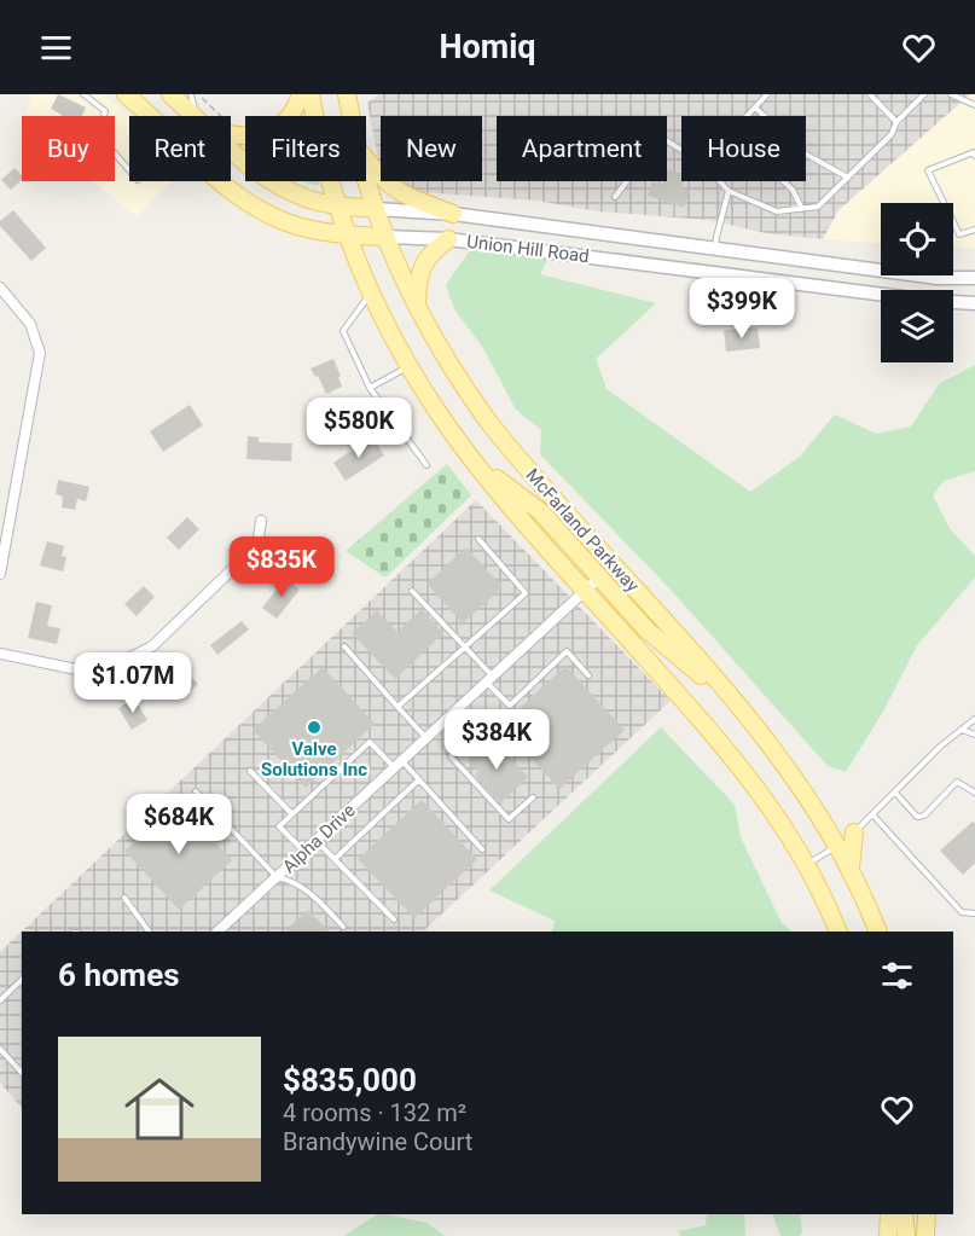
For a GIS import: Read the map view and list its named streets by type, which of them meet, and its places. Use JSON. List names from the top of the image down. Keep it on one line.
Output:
{"streets":{"main road":["Union Hill Road","McFarland Parkway"],"street":["Alpha Drive"]},"crossings":[["Union Hill Road","McFarland Parkway"],["McFarland Parkway","Alpha Drive"]],"places":["Valve Solutions Inc"],"page":{"header":"Homiq","chip":["Buy","Rent","Filters","New","Apartment","House"],"price":["$399K","$580K","$835K","$1.07M","$384K","$684K"],"heading":"6 homes","list":[{"name":"$835,000","note":"4 rooms · 132 m² · Brandywine Court"}]}}
